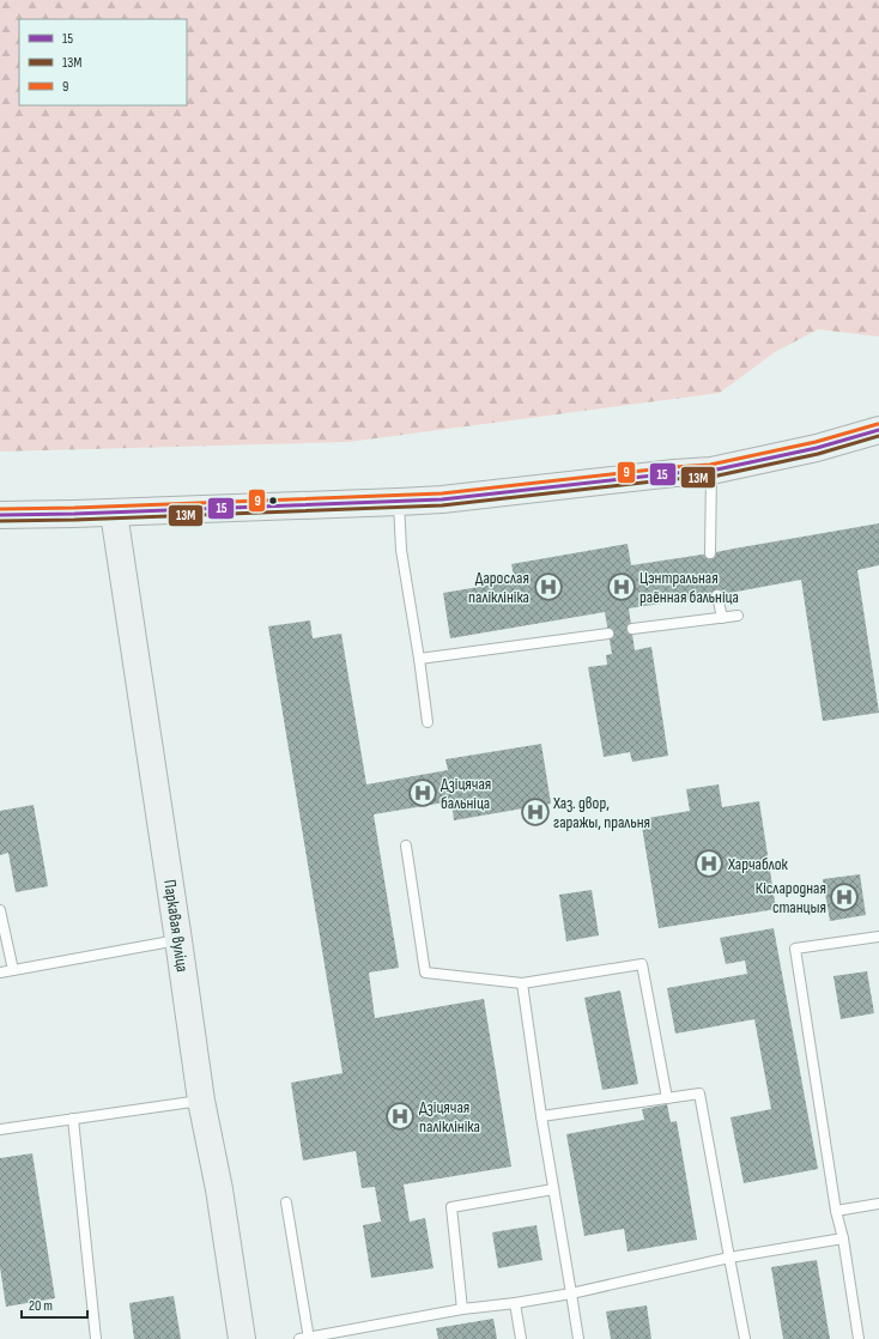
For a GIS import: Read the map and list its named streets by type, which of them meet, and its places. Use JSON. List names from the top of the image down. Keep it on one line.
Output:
{"streets":{"main road":["Паркавая вуліца"]},"places":{"hospital":["Дарослая паліклініка","Цэнтральная раённая бальніца","Дзіцячая бальніца","Хаз. двор, гаражы, пральня","Харчаблок","Кіслародная станцыя","Дзіцячая паліклініка"]},"lines":["transit line 9","transit line 15","transit line 13М"],"legend":["15","13М","9"],"scale_bar":"20 m"}
